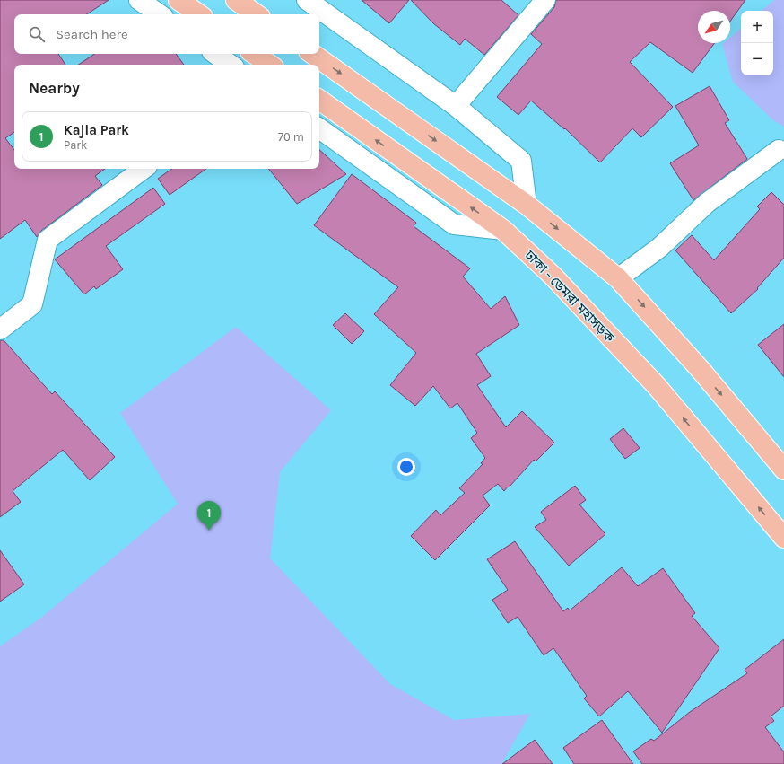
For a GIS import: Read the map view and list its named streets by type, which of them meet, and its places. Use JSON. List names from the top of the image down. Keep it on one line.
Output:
{"streets":{"main road":["ঢাকা - ডেমরা মহাসড়ক"]},"north":"bottom left","page":{"map_buttons":["+","−"],"search":"Search here","heading":"Nearby","list":[{"mark":"1","name":"Kajla Park","note":"Park","value":"70 m"}],"pins":"1"}}
